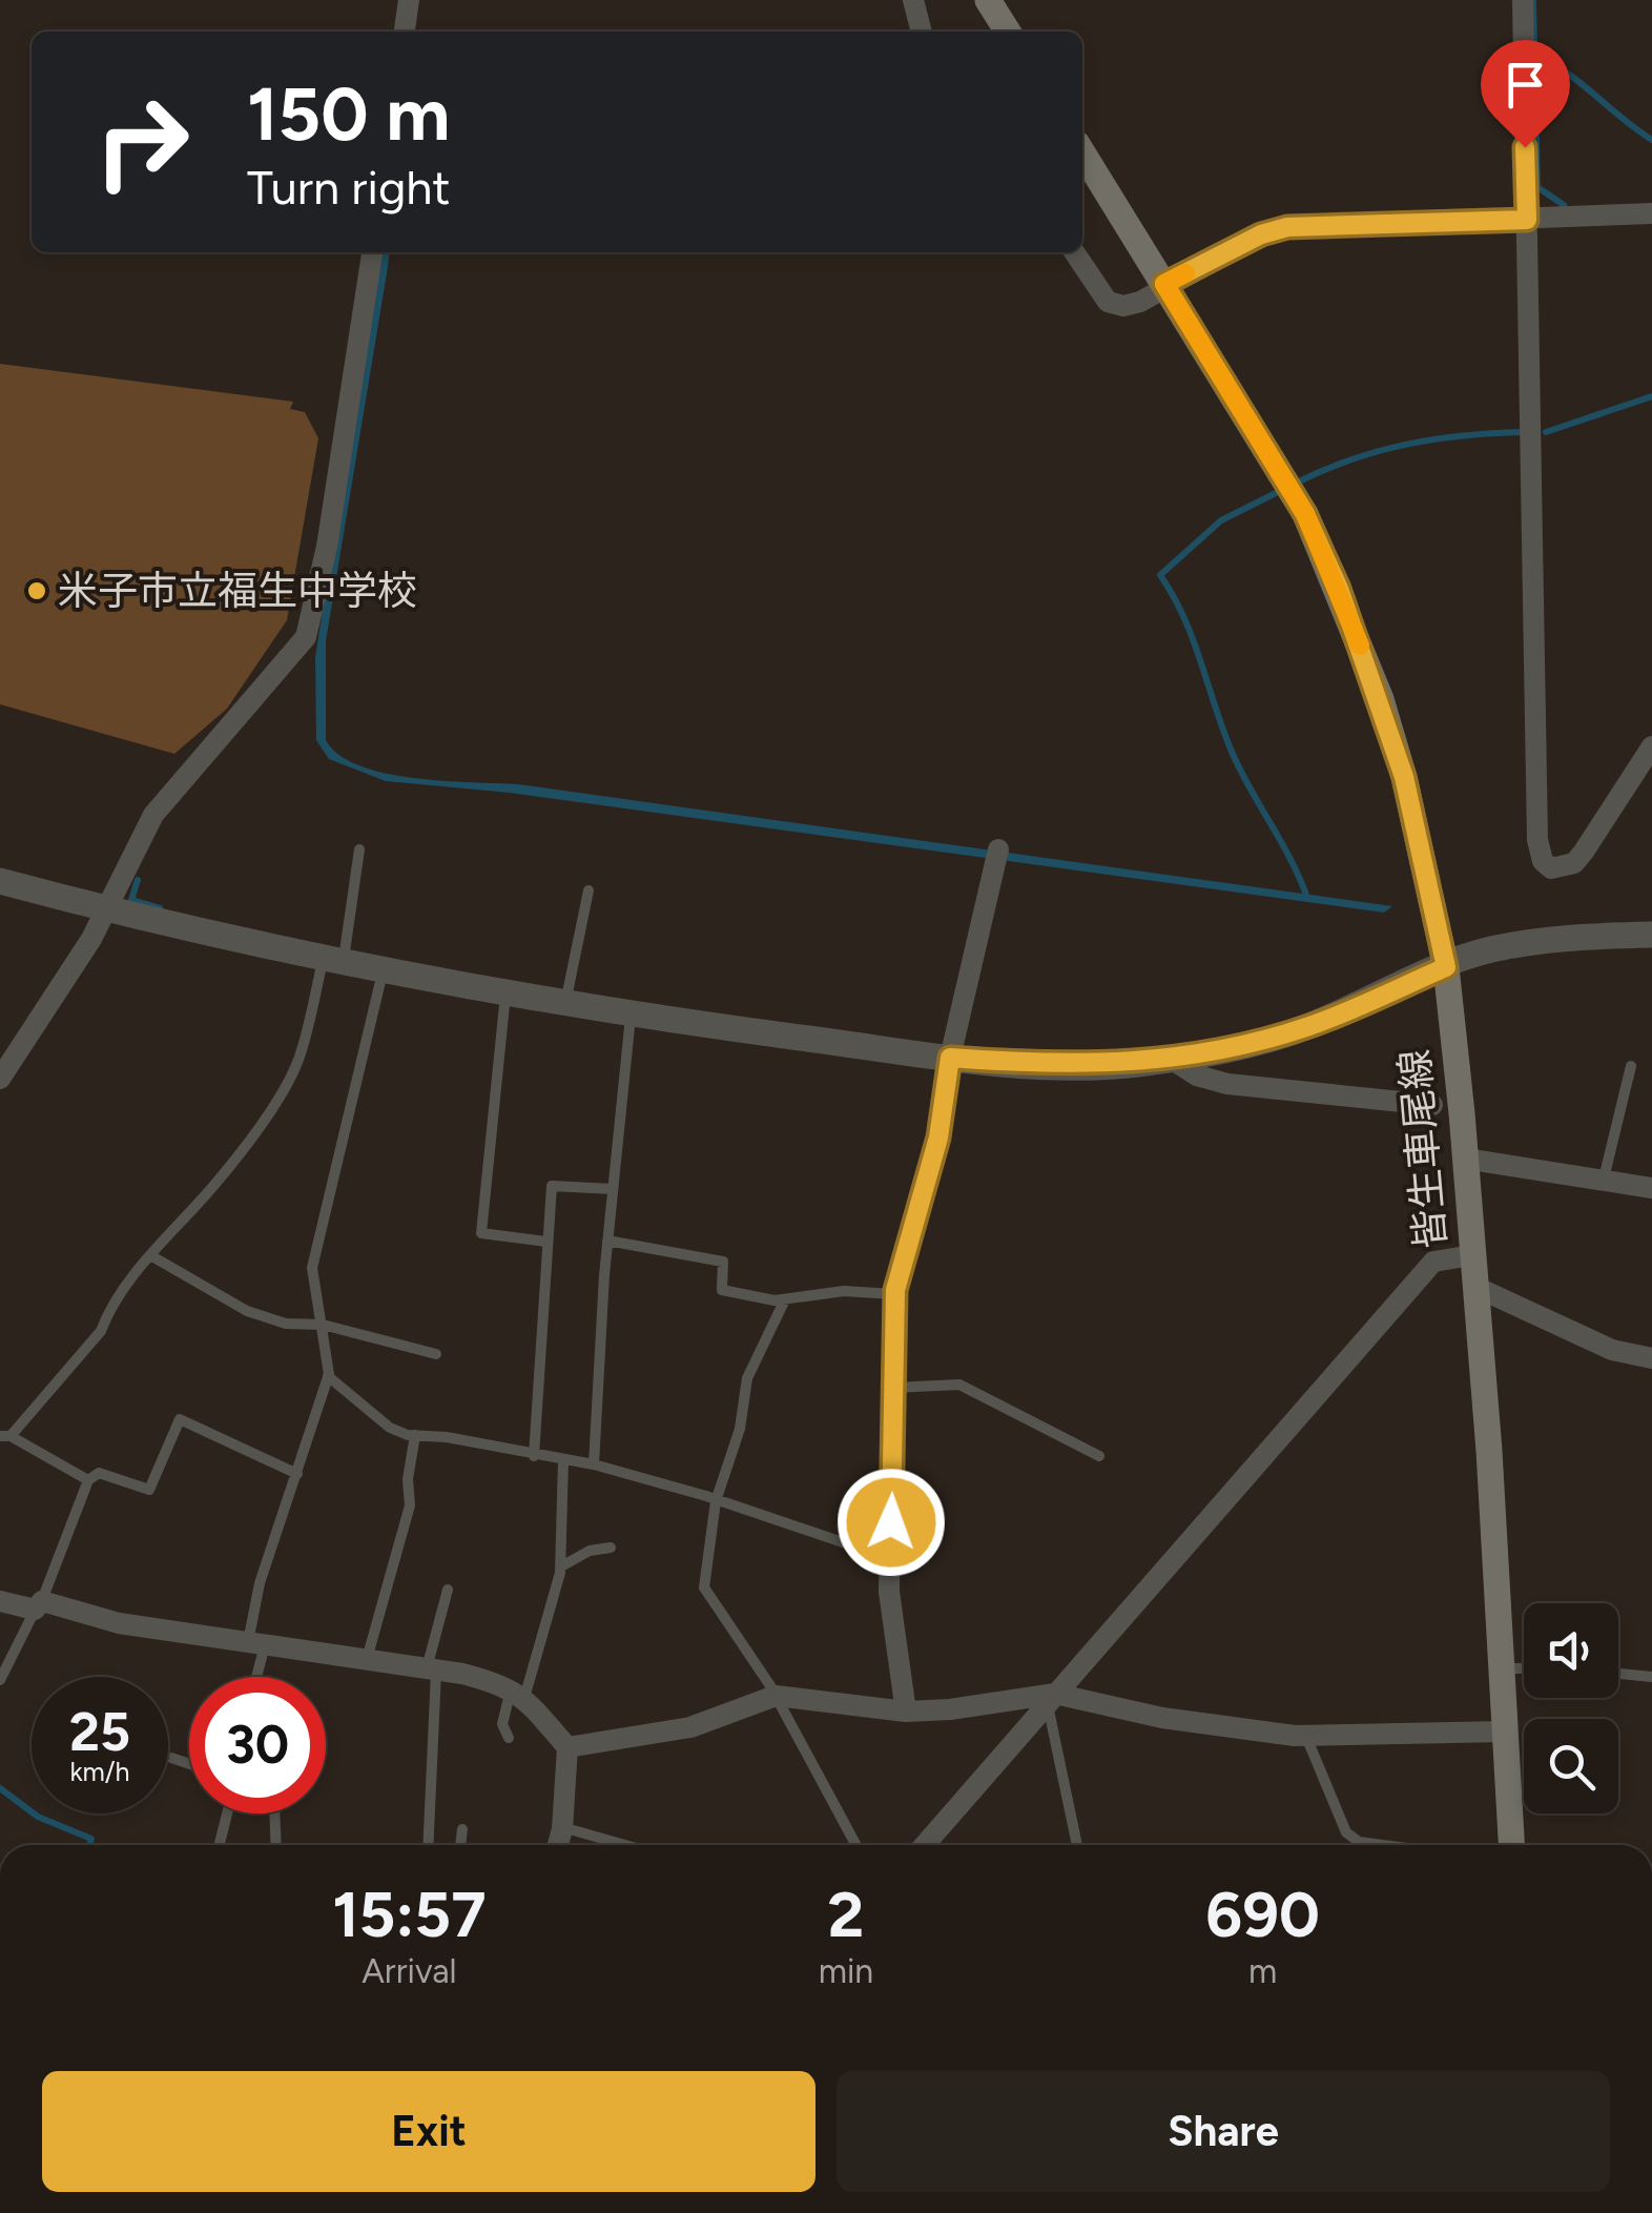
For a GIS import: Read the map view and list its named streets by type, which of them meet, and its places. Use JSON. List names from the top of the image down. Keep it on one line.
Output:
{"streets":{"main road":["皆生車尾線"]},"places":["米子市立福生中学校"],"page":{"turn":["150 m","Turn right"],"speed":"25 km/h","limit":"30","eta":["15:57","Arrival","2","min","690","m"],"buttons":["Exit","Share"]}}
